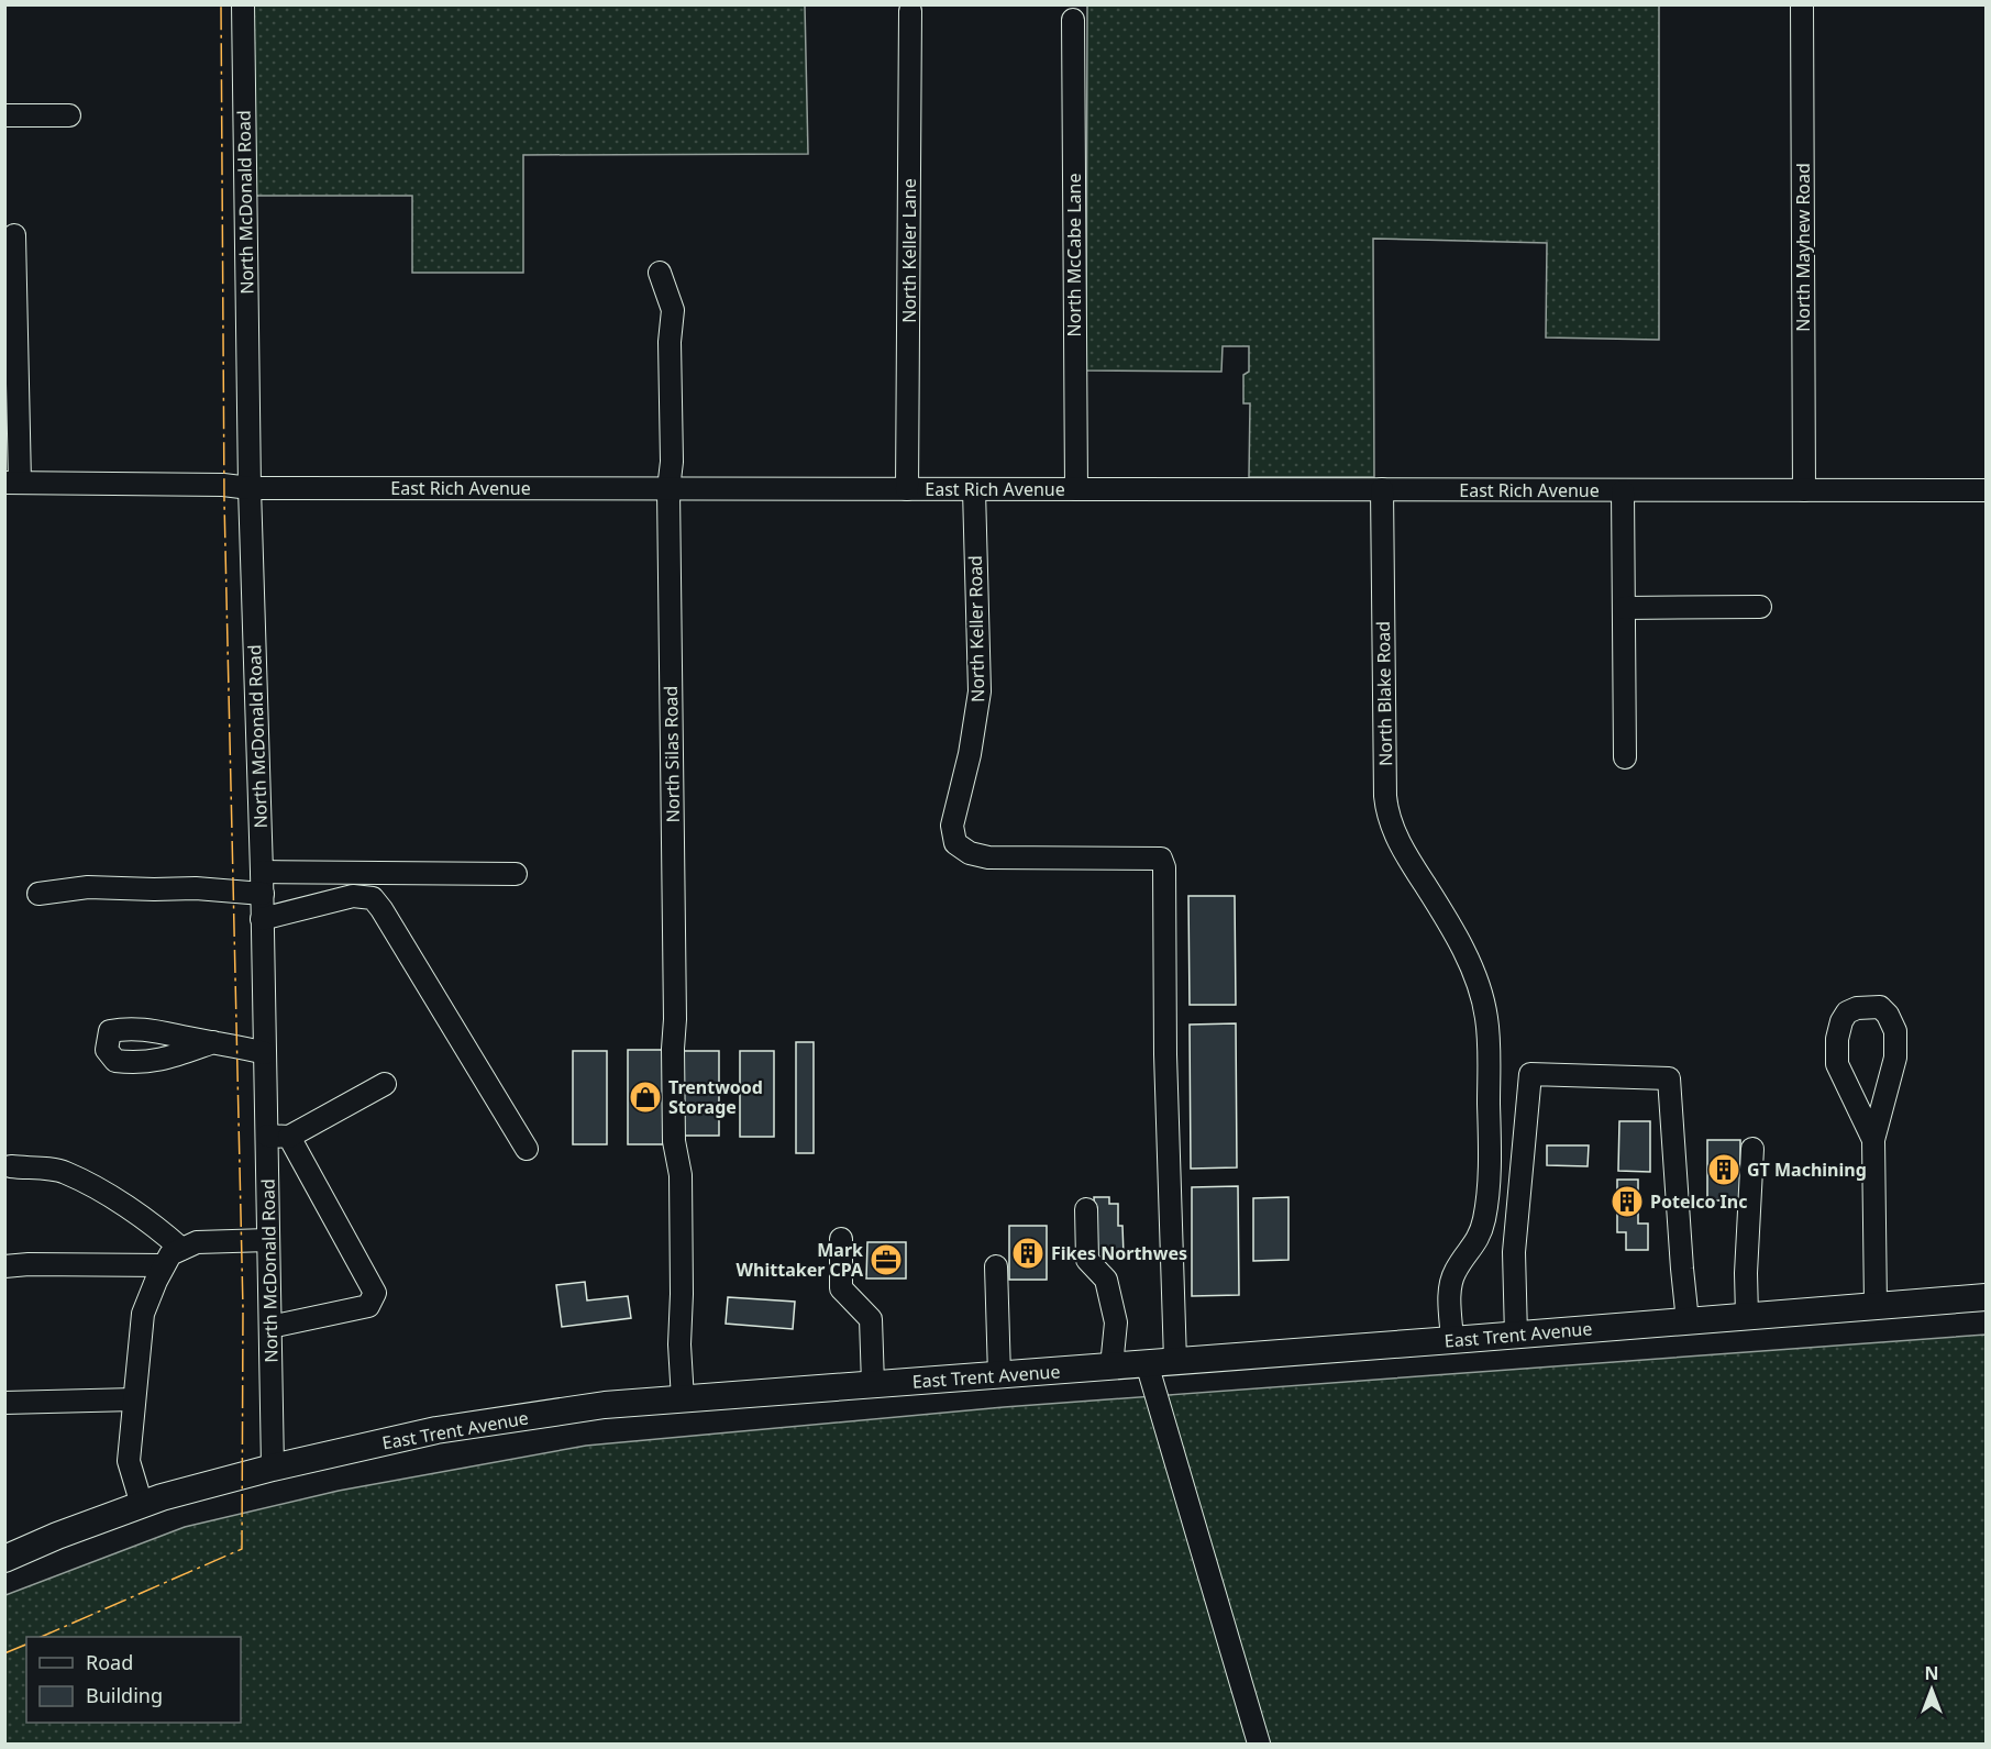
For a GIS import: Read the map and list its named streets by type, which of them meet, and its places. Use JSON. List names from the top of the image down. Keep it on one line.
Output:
{"streets":{"main road":["East Trent Avenue"],"street":["North McDonald Road","North Mayhew Road","North Keller Lane","North McCabe Lane","East Rich Avenue","North Keller Road","North Blake Road","North Silas Road"]},"crossings":[["North McDonald Road","East Rich Avenue"],["North McDonald Road","East Trent Avenue"],["North Mayhew Road","East Rich Avenue"],["North Keller Lane","East Rich Avenue"],["North McCabe Lane","East Rich Avenue"],["East Rich Avenue","North Keller Road"],["East Rich Avenue","North Blake Road"],["East Rich Avenue","North Silas Road"],["North Keller Road","East Trent Avenue"],["North Blake Road","East Trent Avenue"],["North Silas Road","East Trent Avenue"]],"places":{"shop":["Trentwood Storage"],"building":["GT Machining","Potelco Inc","Fikes Northwes"],"office":["Mark Whittaker CPA"]},"legend":["Road","Building"],"north":"top"}
